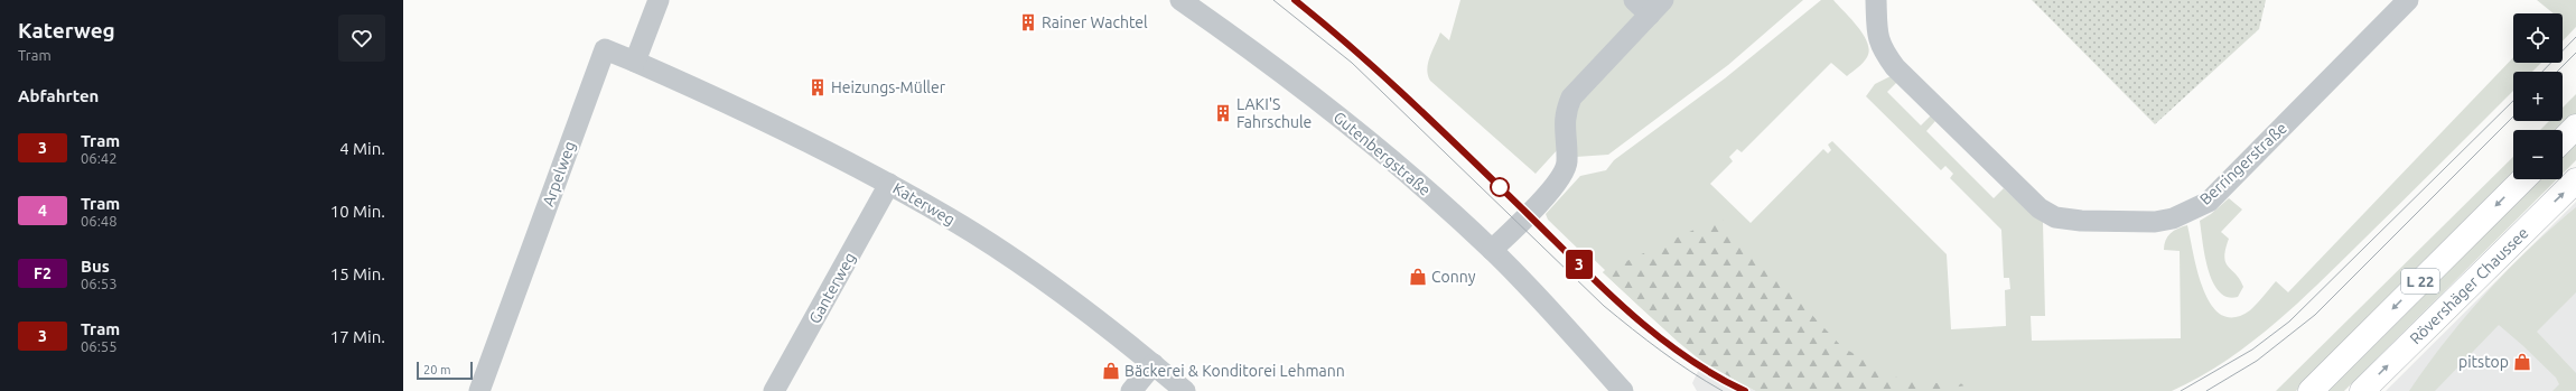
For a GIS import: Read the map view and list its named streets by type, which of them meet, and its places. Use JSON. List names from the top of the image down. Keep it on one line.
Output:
{"streets":{"main road":["L 22","Rövershäger Chaussee"],"street":["Gutenbergstraße","Berringerstraße","Arpelweg","Katerweg","Ganterweg"]},"crossings":[["Arpelweg","Katerweg"],["Katerweg","Ganterweg"]],"places":{"building":["Rainer Wachtel","Heizungs-Müller","LAKI'S Fahrschule"],"shop":["Conny","pitstop","Bäckerei & Konditorei Lehmann"]},"lines":["tram line 3"],"scale_bar":"20 m","page":{"heading":[["Katerweg","Tram"],"Abfahrten"],"on_map":"3","map_buttons":["+","−"],"list":[{"mark":"3","name":"Tram","note":"06:42","value":"4 Min."},{"mark":"4","name":"Tram","note":"06:48","value":"10 Min."},{"mark":"F2","name":"Bus","note":"06:53","value":"15 Min."},{"mark":"3","name":"Tram","note":"06:55","value":"17 Min."}],"scale":"20 m"}}
